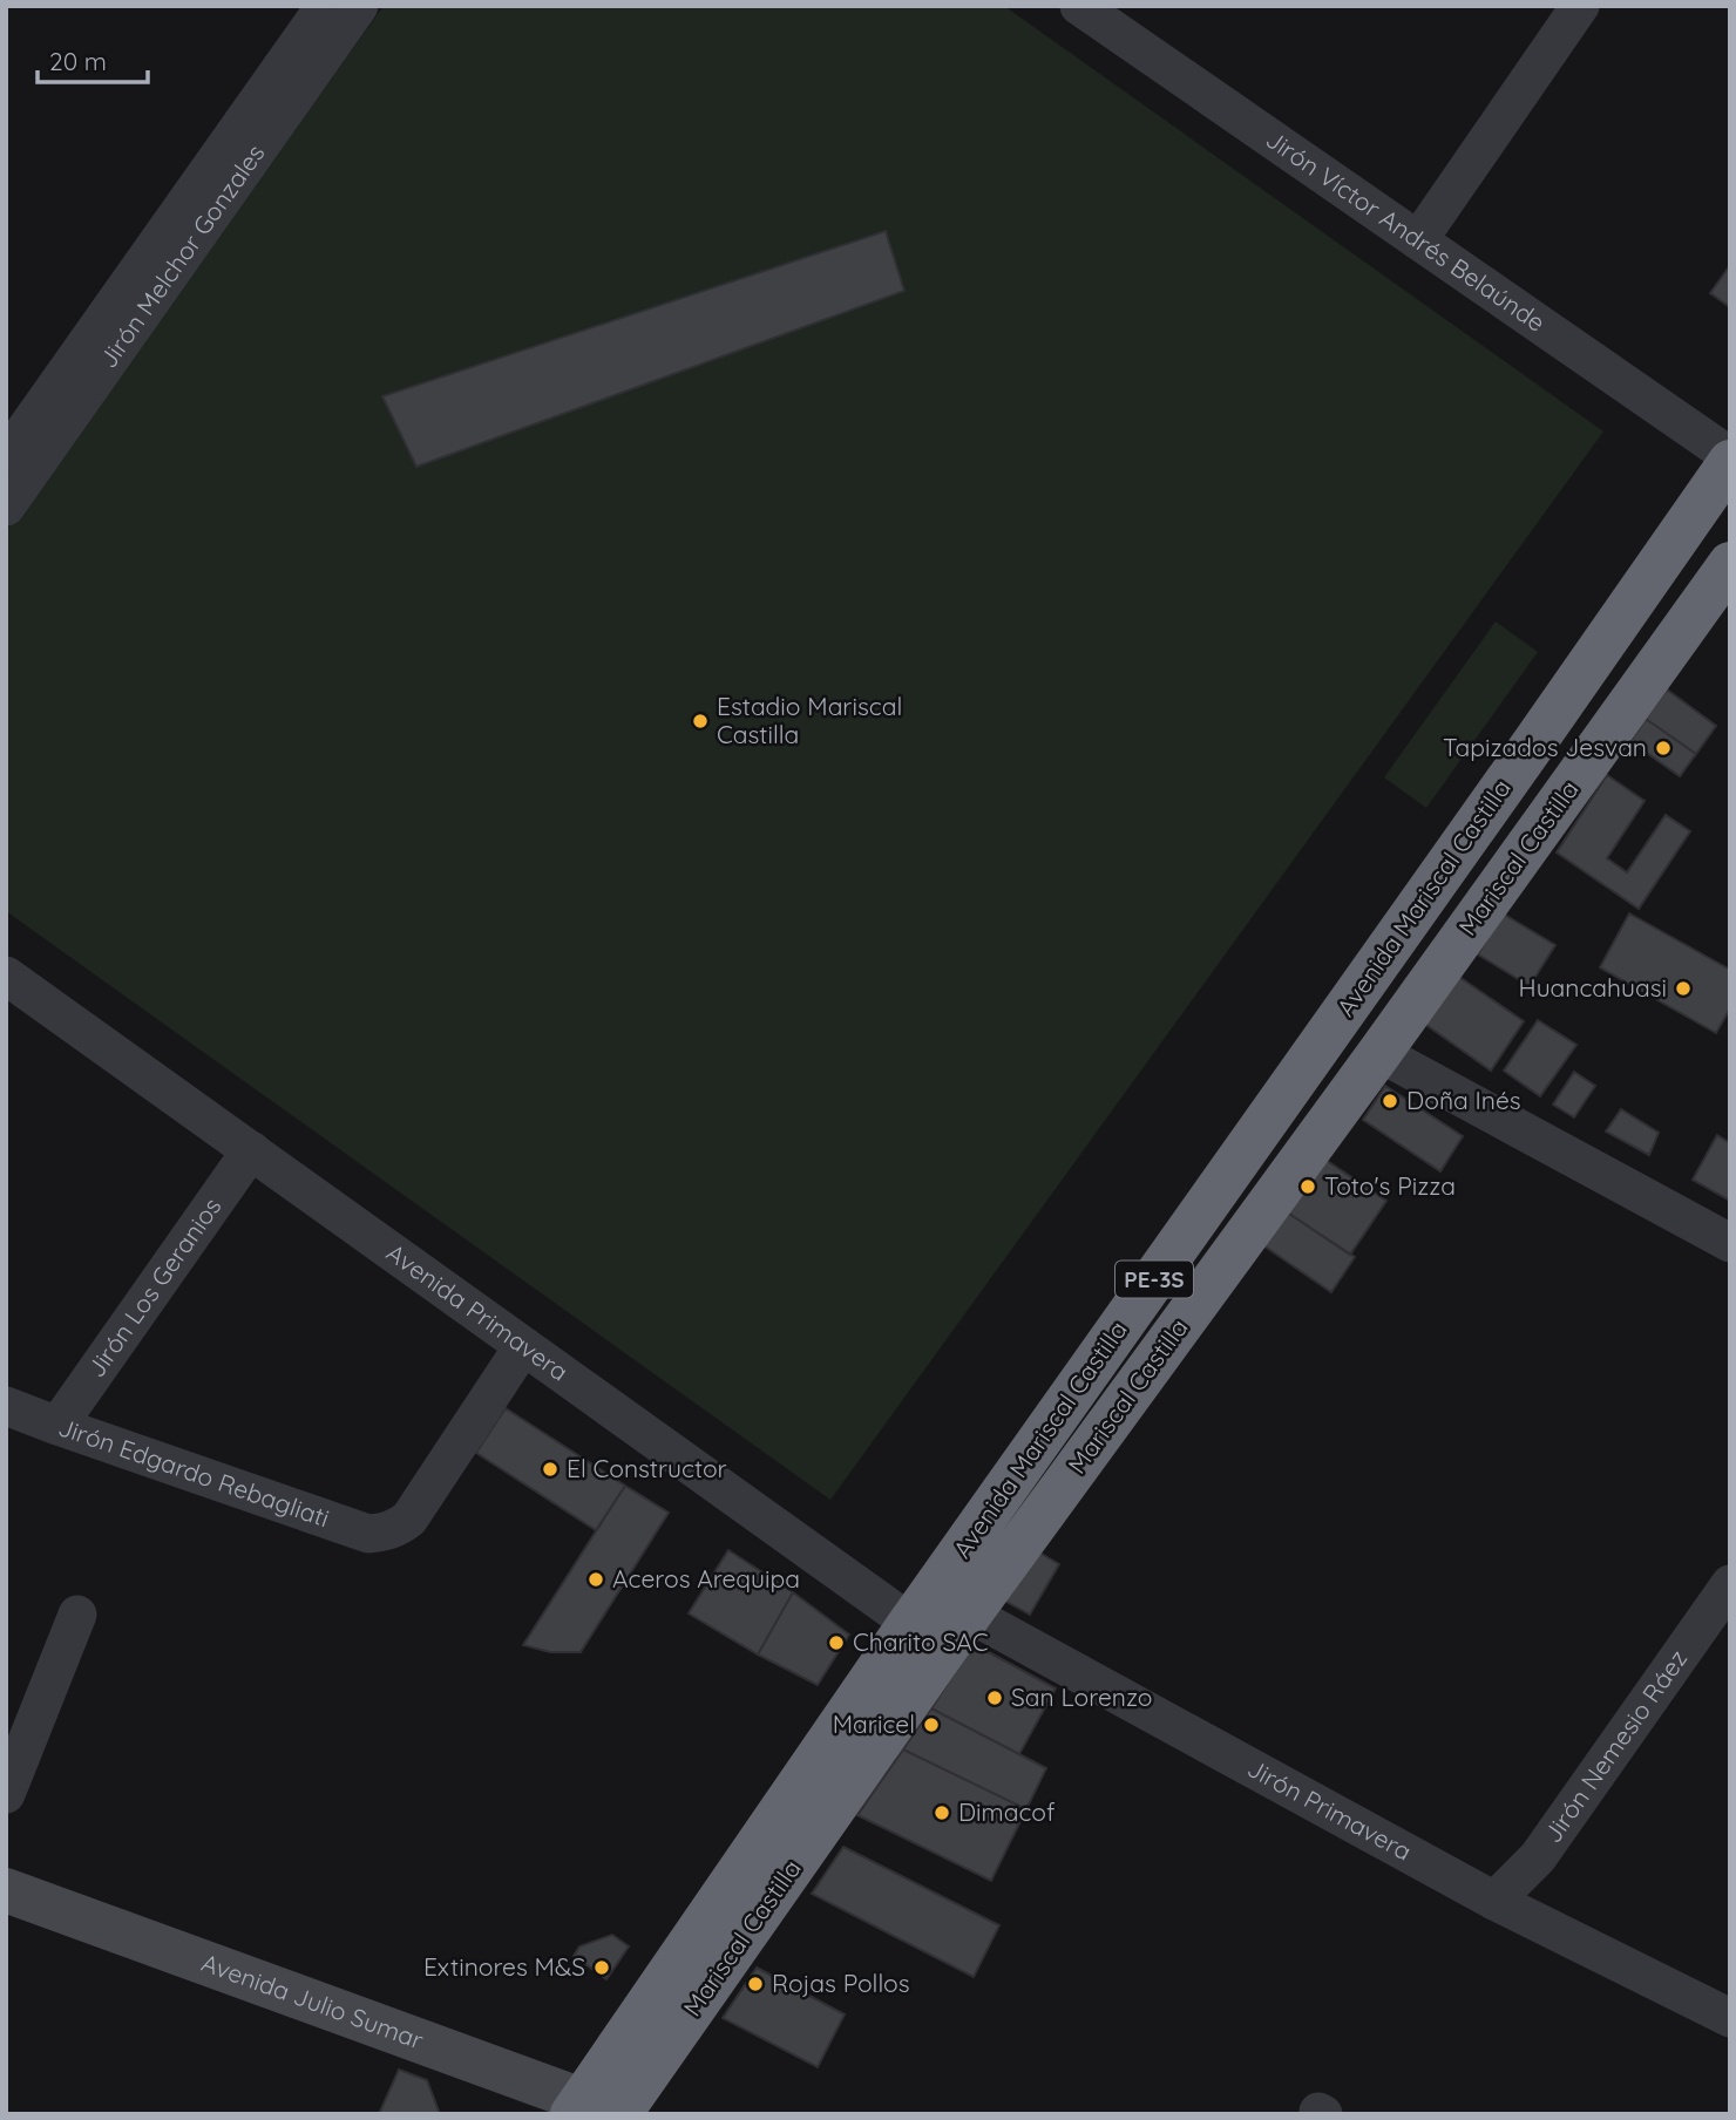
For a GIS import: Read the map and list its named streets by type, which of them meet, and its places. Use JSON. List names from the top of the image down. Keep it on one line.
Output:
{"streets":{"highway":["Mariscal Castilla","Avenida Mariscal Castilla","PE-3S"],"street":["Jirón Víctor Andrés Belaúnde","Jirón Melchor Gonzales","Jirón Los Geranios","Avenida Primavera","Jirón Edgardo Rebagliati","Jirón Nemesio Ráez","Jirón Primavera","Avenida Julio Sumar"]},"crossings":[["Jirón Víctor Andrés Belaúnde","Avenida Mariscal Castilla"],["Mariscal Castilla","Avenida Mariscal Castilla"],["Mariscal Castilla","Avenida Primavera"],["Mariscal Castilla","Jirón Primavera"],["Avenida Mariscal Castilla","Avenida Primavera"],["Avenida Mariscal Castilla","Jirón Primavera"],["Avenida Mariscal Castilla","Avenida Julio Sumar"],["Jirón Los Geranios","Avenida Primavera"],["Jirón Los Geranios","Jirón Edgardo Rebagliati"],["Avenida Primavera","Jirón Edgardo Rebagliati"],["Avenida Primavera","Jirón Primavera"],["Jirón Nemesio Ráez","Jirón Primavera"]],"places":["Estadio Mariscal Castilla","Tapizados Jesvan","Huancahuasi","Doña Inés","Toto's Pizza","El Constructor","Aceros Arequipa","Charito SAC","San Lorenzo","Maricel","Dimacof","Extinores M&S","Rojas Pollos"],"scale_bar":"20 m"}
